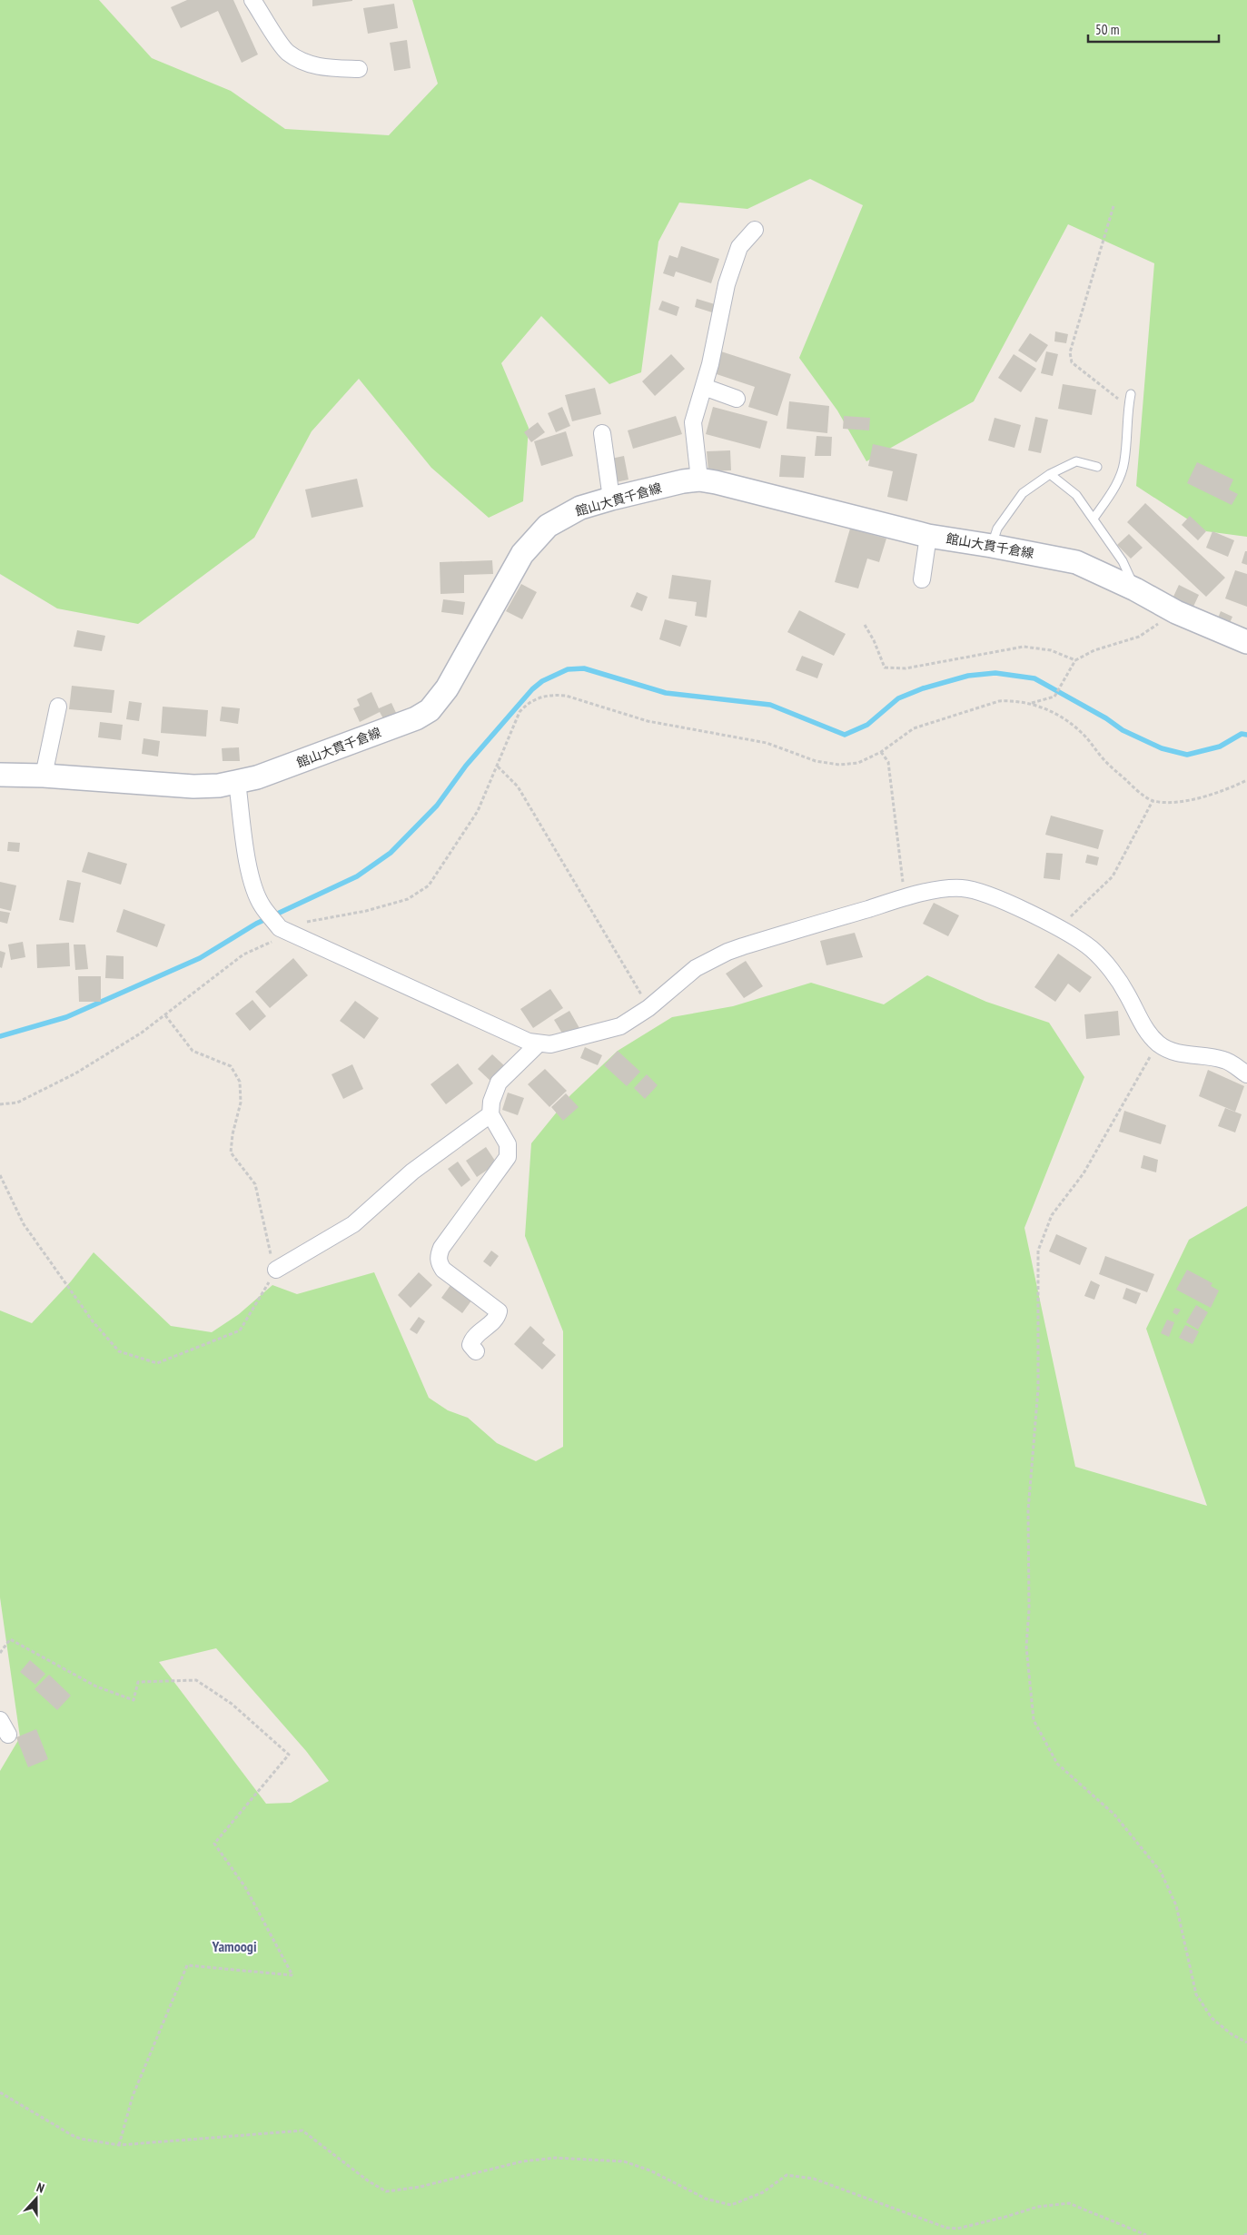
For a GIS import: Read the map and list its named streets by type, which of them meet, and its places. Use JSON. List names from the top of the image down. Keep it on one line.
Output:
{"streets":{"main road":["館山大貫千倉線"]},"districts":["Yamoogi"],"scale_bar":"50 m","north":"top"}
